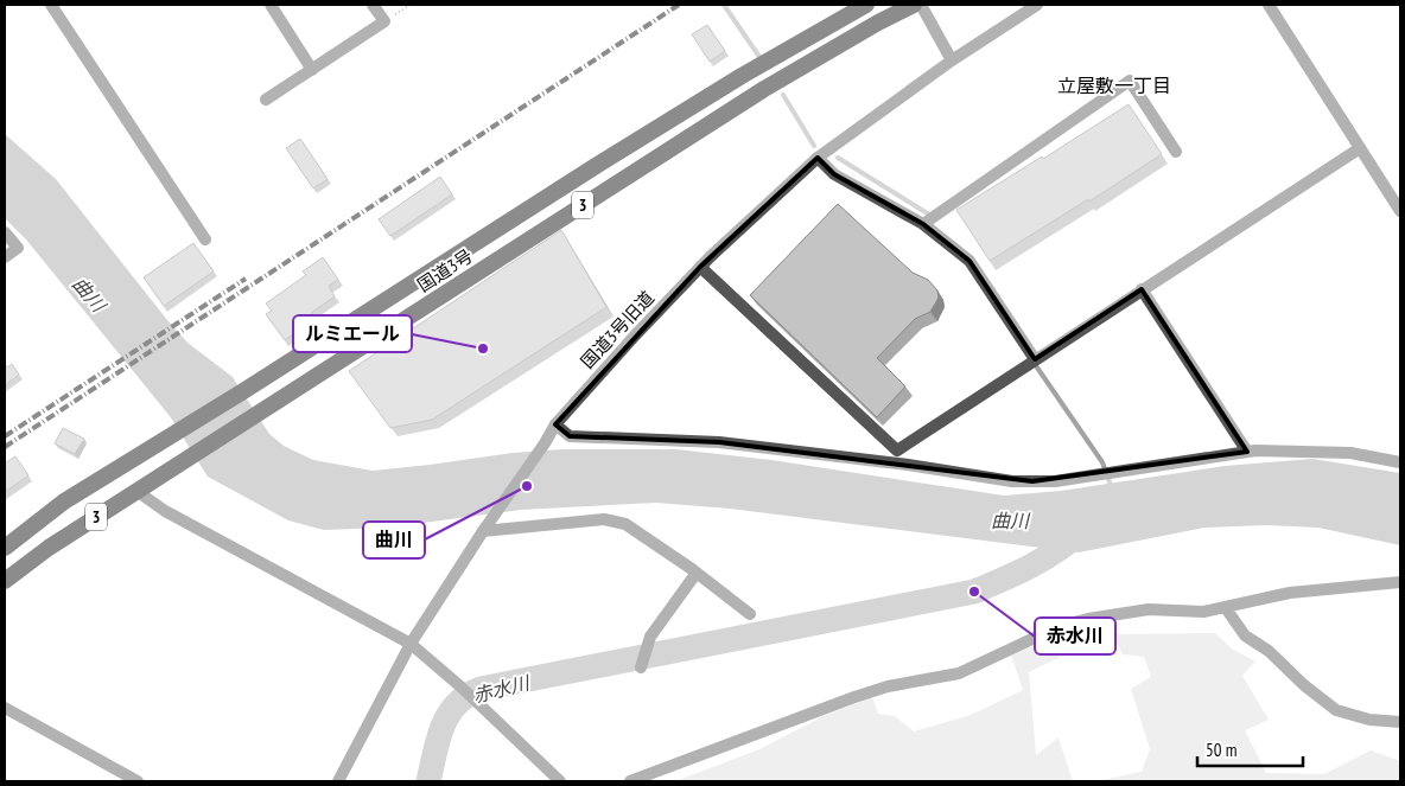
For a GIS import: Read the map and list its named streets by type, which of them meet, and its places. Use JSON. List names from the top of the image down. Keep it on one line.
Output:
{"streets":{"highway":["3","国道3号"],"street":["国道3号旧道"]},"districts":["立屋敷一丁目"],"water":["曲川","赤水川"],"places":["ルミエール","曲川","赤水川"],"scale_bar":"50 m"}
